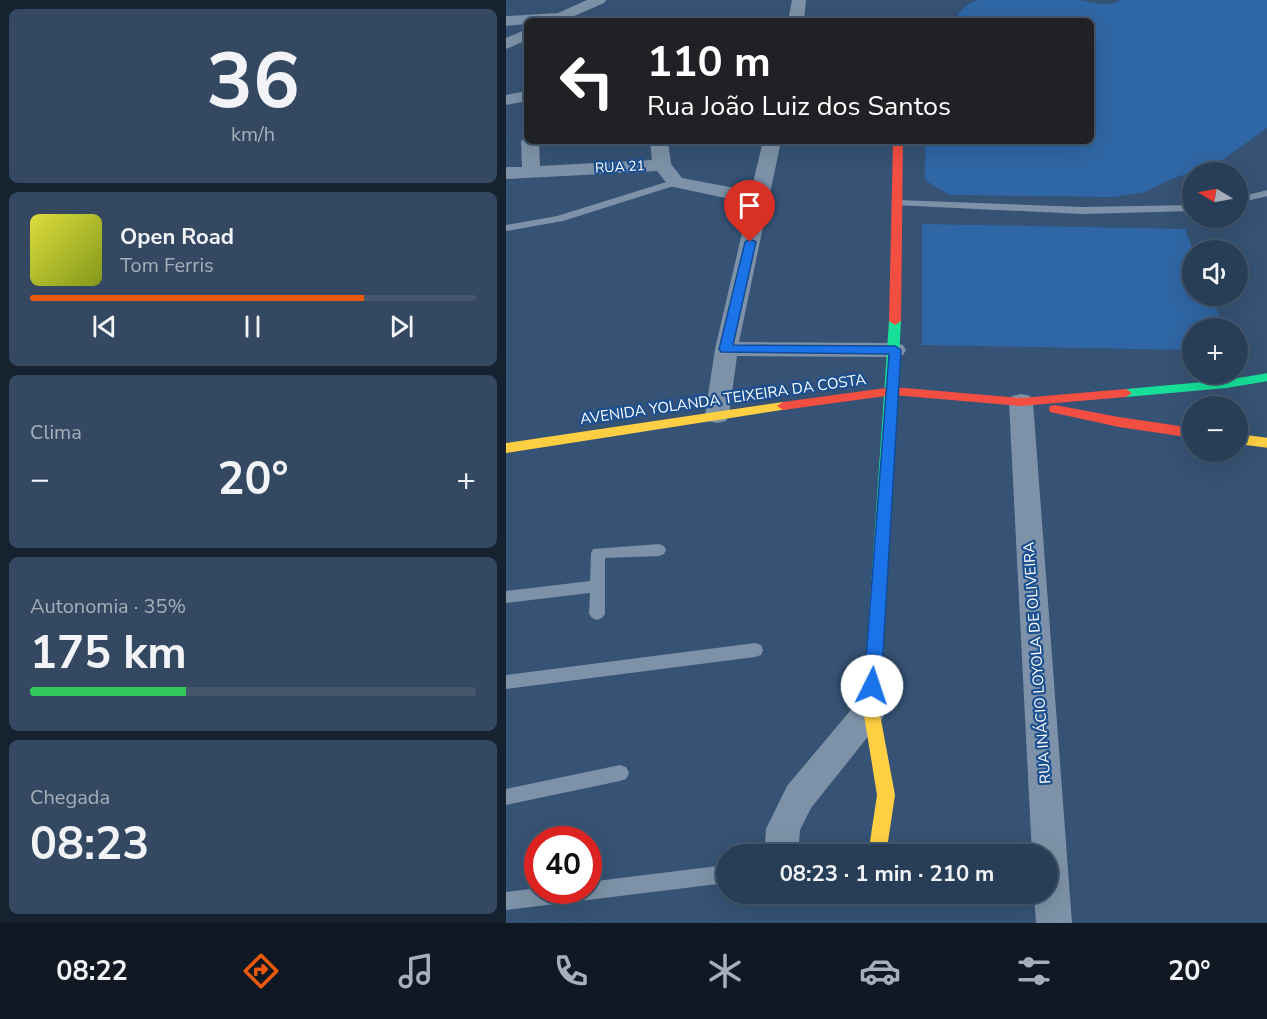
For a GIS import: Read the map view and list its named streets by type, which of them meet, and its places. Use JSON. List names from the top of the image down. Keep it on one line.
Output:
{"streets":{"street":["RUA 21","AVENIDA YOLANDA TEIXEIRA DA COSTA","RUA INÁCIO LOYOLA DE OLIVEIRA"]},"crossings":[["AVENIDA YOLANDA TEIXEIRA DA COSTA","RUA INÁCIO LOYOLA DE OLIVEIRA"]],"north":"left","page":{"tile":[["36","km/h"],"Clima",["Autonomia · 35%","175 km"],["Chegada","08:23"]],"turn":["110 m","Rua João Luiz dos Santos"],"map_buttons":["+","−"],"song":["Open Road","Tom Ferris"],"heat":["−","20°","+"],"limit":"40","trip":"08:23 · 1 min · 210 m","tabs":["08:22","20°"]}}
